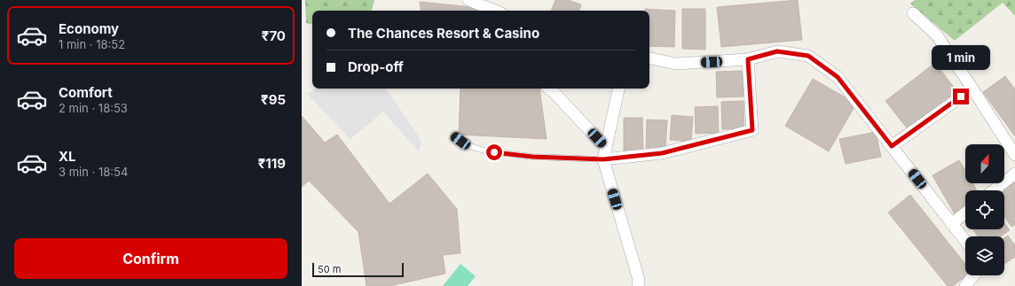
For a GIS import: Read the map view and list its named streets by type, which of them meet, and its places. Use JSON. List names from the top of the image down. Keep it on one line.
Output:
{"scale_bar":"50 m","north":"top","page":{"list":[{"name":"Economy","note":"1 min · 18:52","value":"₹70"},{"name":"Comfort","note":"2 min · 18:53","value":"₹95"},{"name":"XL","note":"3 min · 18:54","value":"₹119"}],"banner":["The Chances Resort & Casino","Drop-off"],"bubble":"1 min","buttons":"Confirm","scale":"50 m"}}
